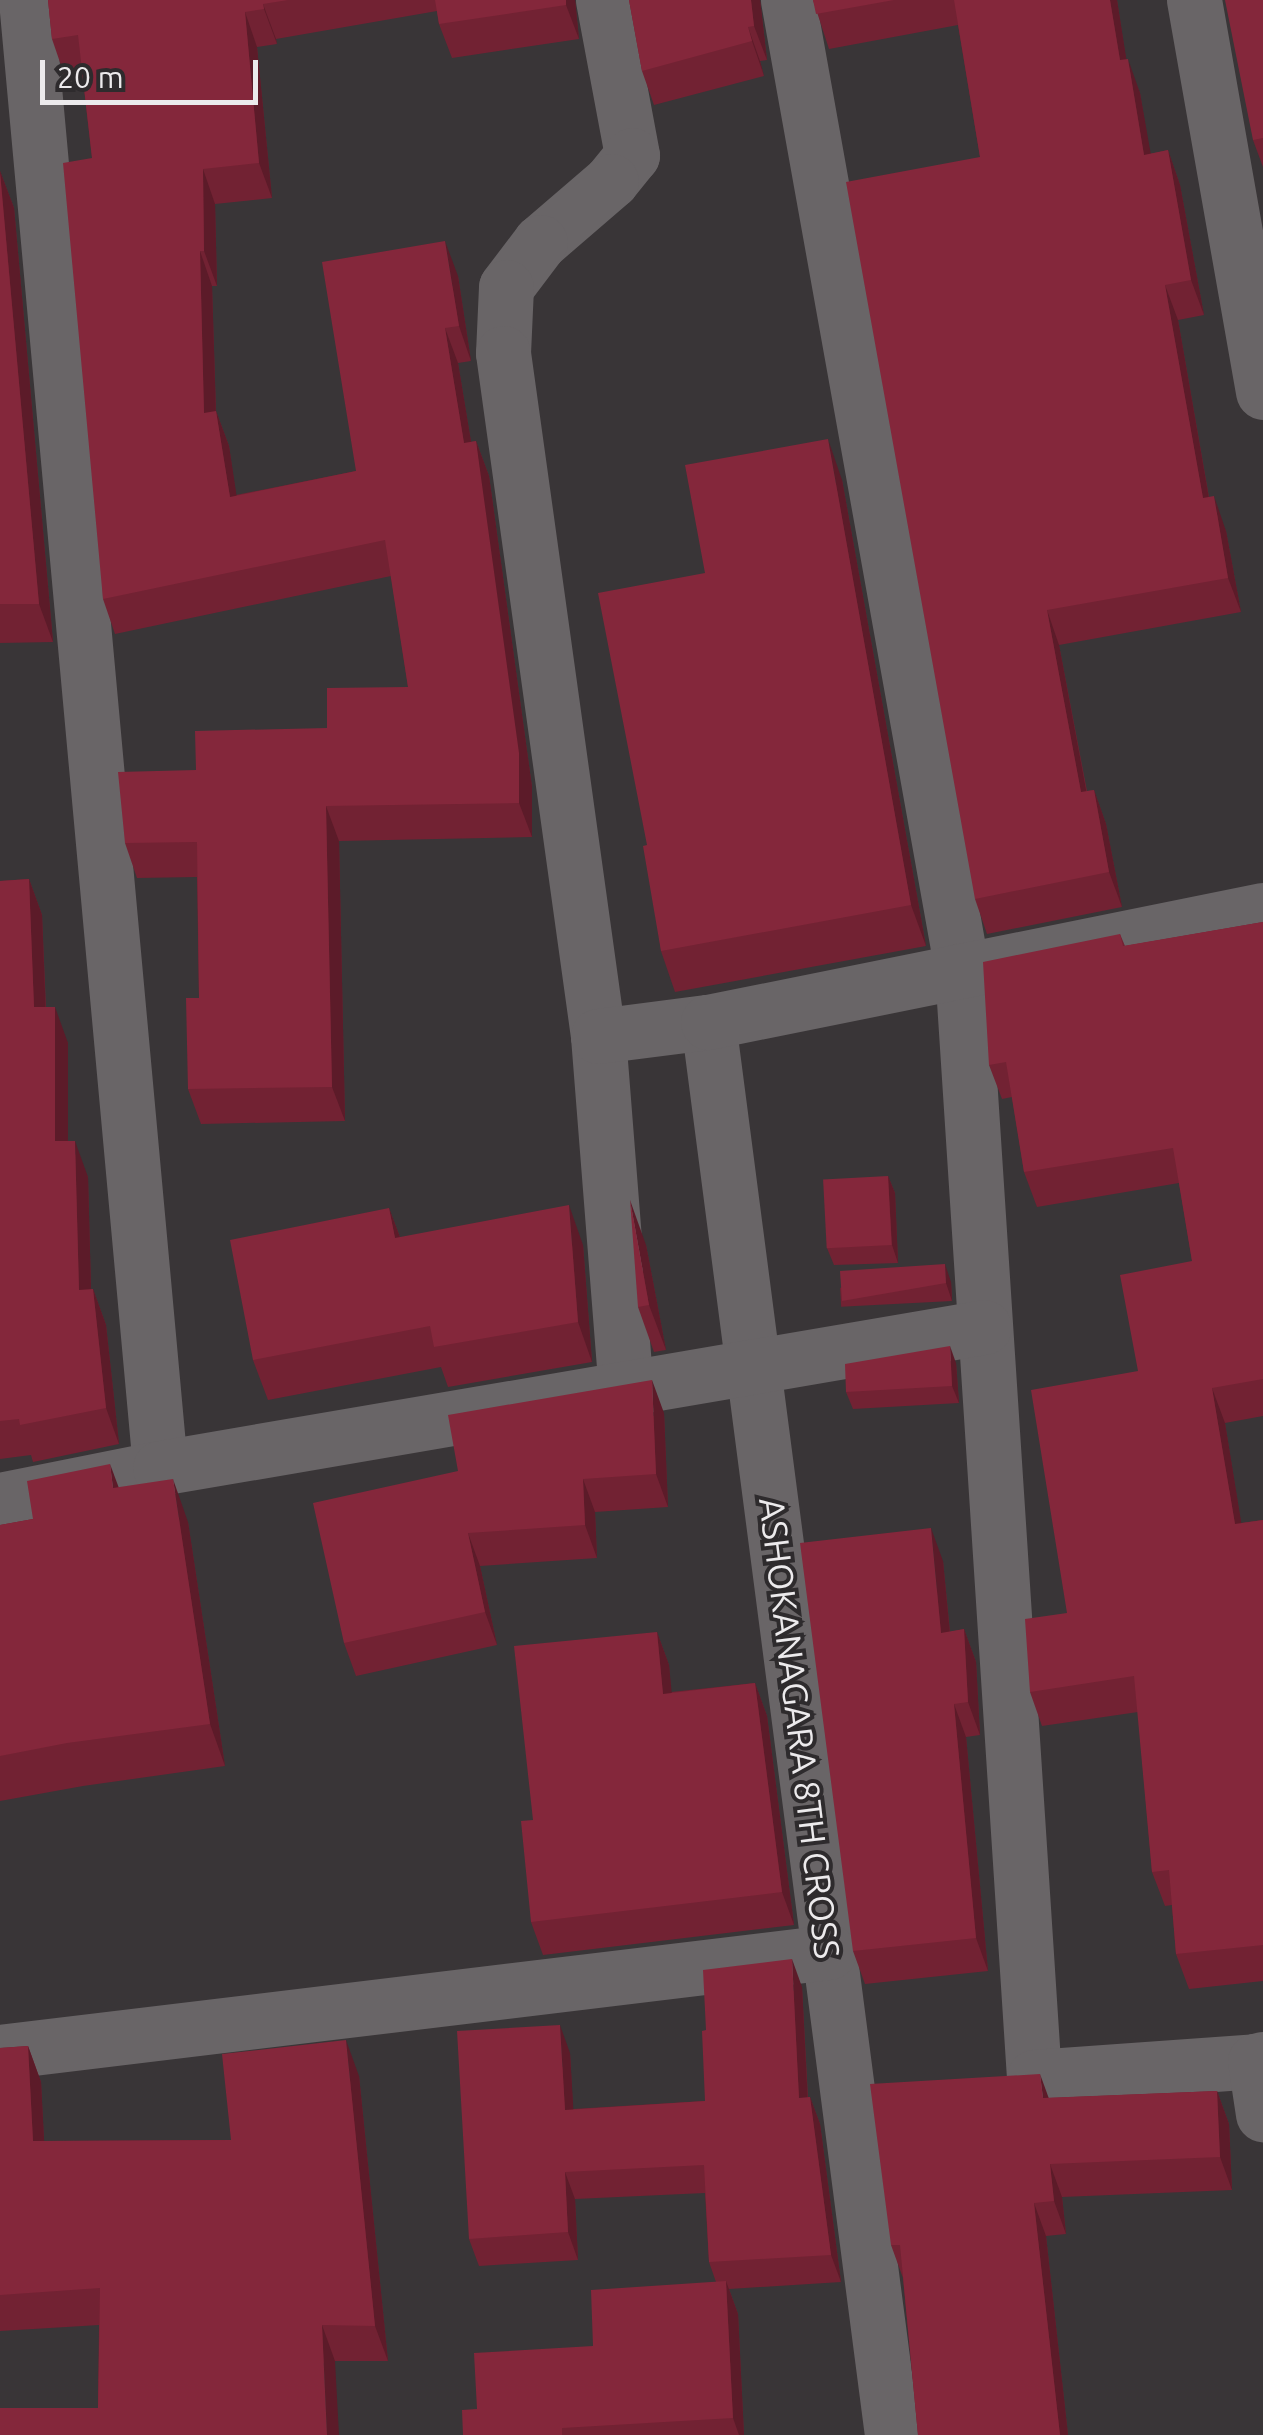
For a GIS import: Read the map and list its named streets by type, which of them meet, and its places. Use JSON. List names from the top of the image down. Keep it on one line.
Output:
{"streets":{"street":["ASHOKANAGARA 8TH CROSS"]},"scale_bar":"20 m"}
